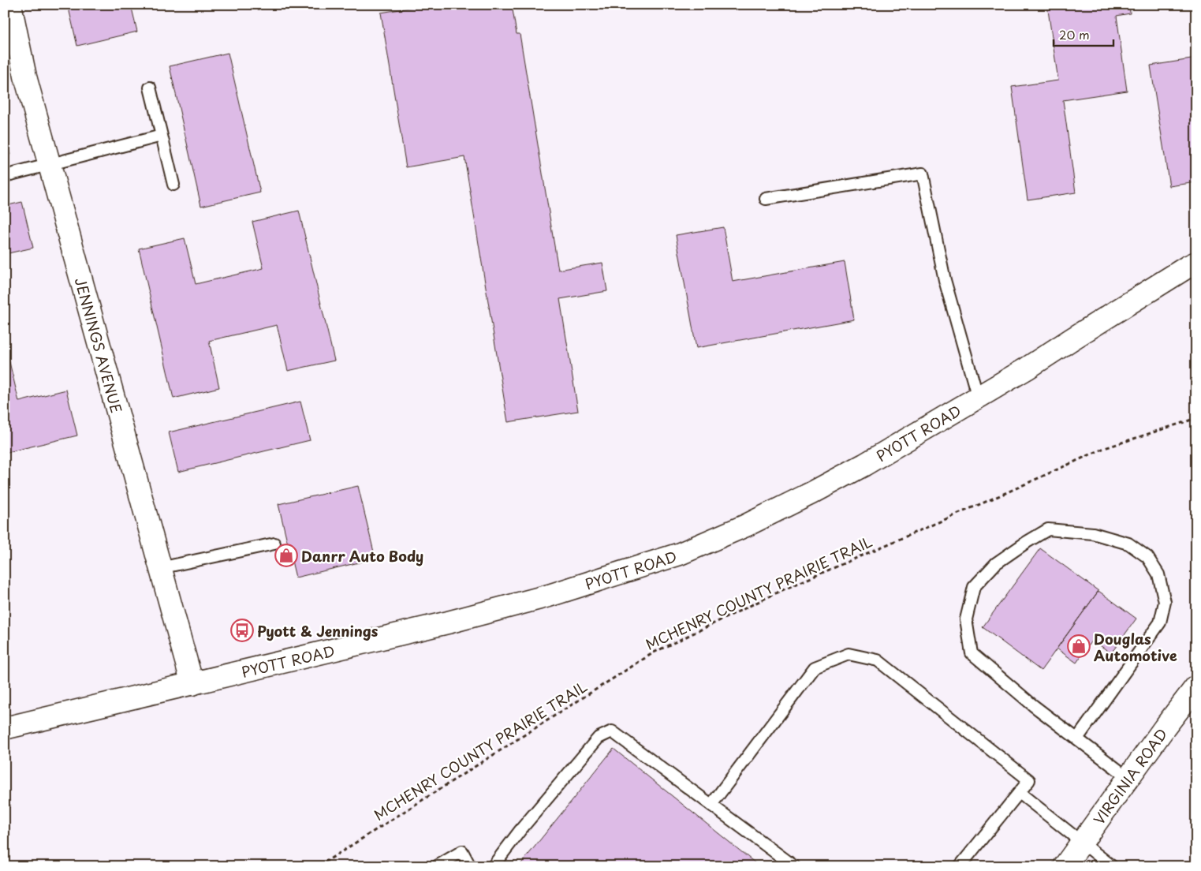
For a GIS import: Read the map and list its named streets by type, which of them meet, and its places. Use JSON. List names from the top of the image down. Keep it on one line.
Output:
{"streets":{"street":["JENNINGS AVENUE","PYOTT ROAD","VIRGINIA ROAD"],"path":["MCHENRY COUNTY PRAIRIE TRAIL"]},"crossings":[["JENNINGS AVENUE","PYOTT ROAD"]],"places":{"shop":["Danrr Auto Body","Douglas Automotive"],"bus stop":["Pyott & Jennings"]},"scale_bar":"20 m"}
